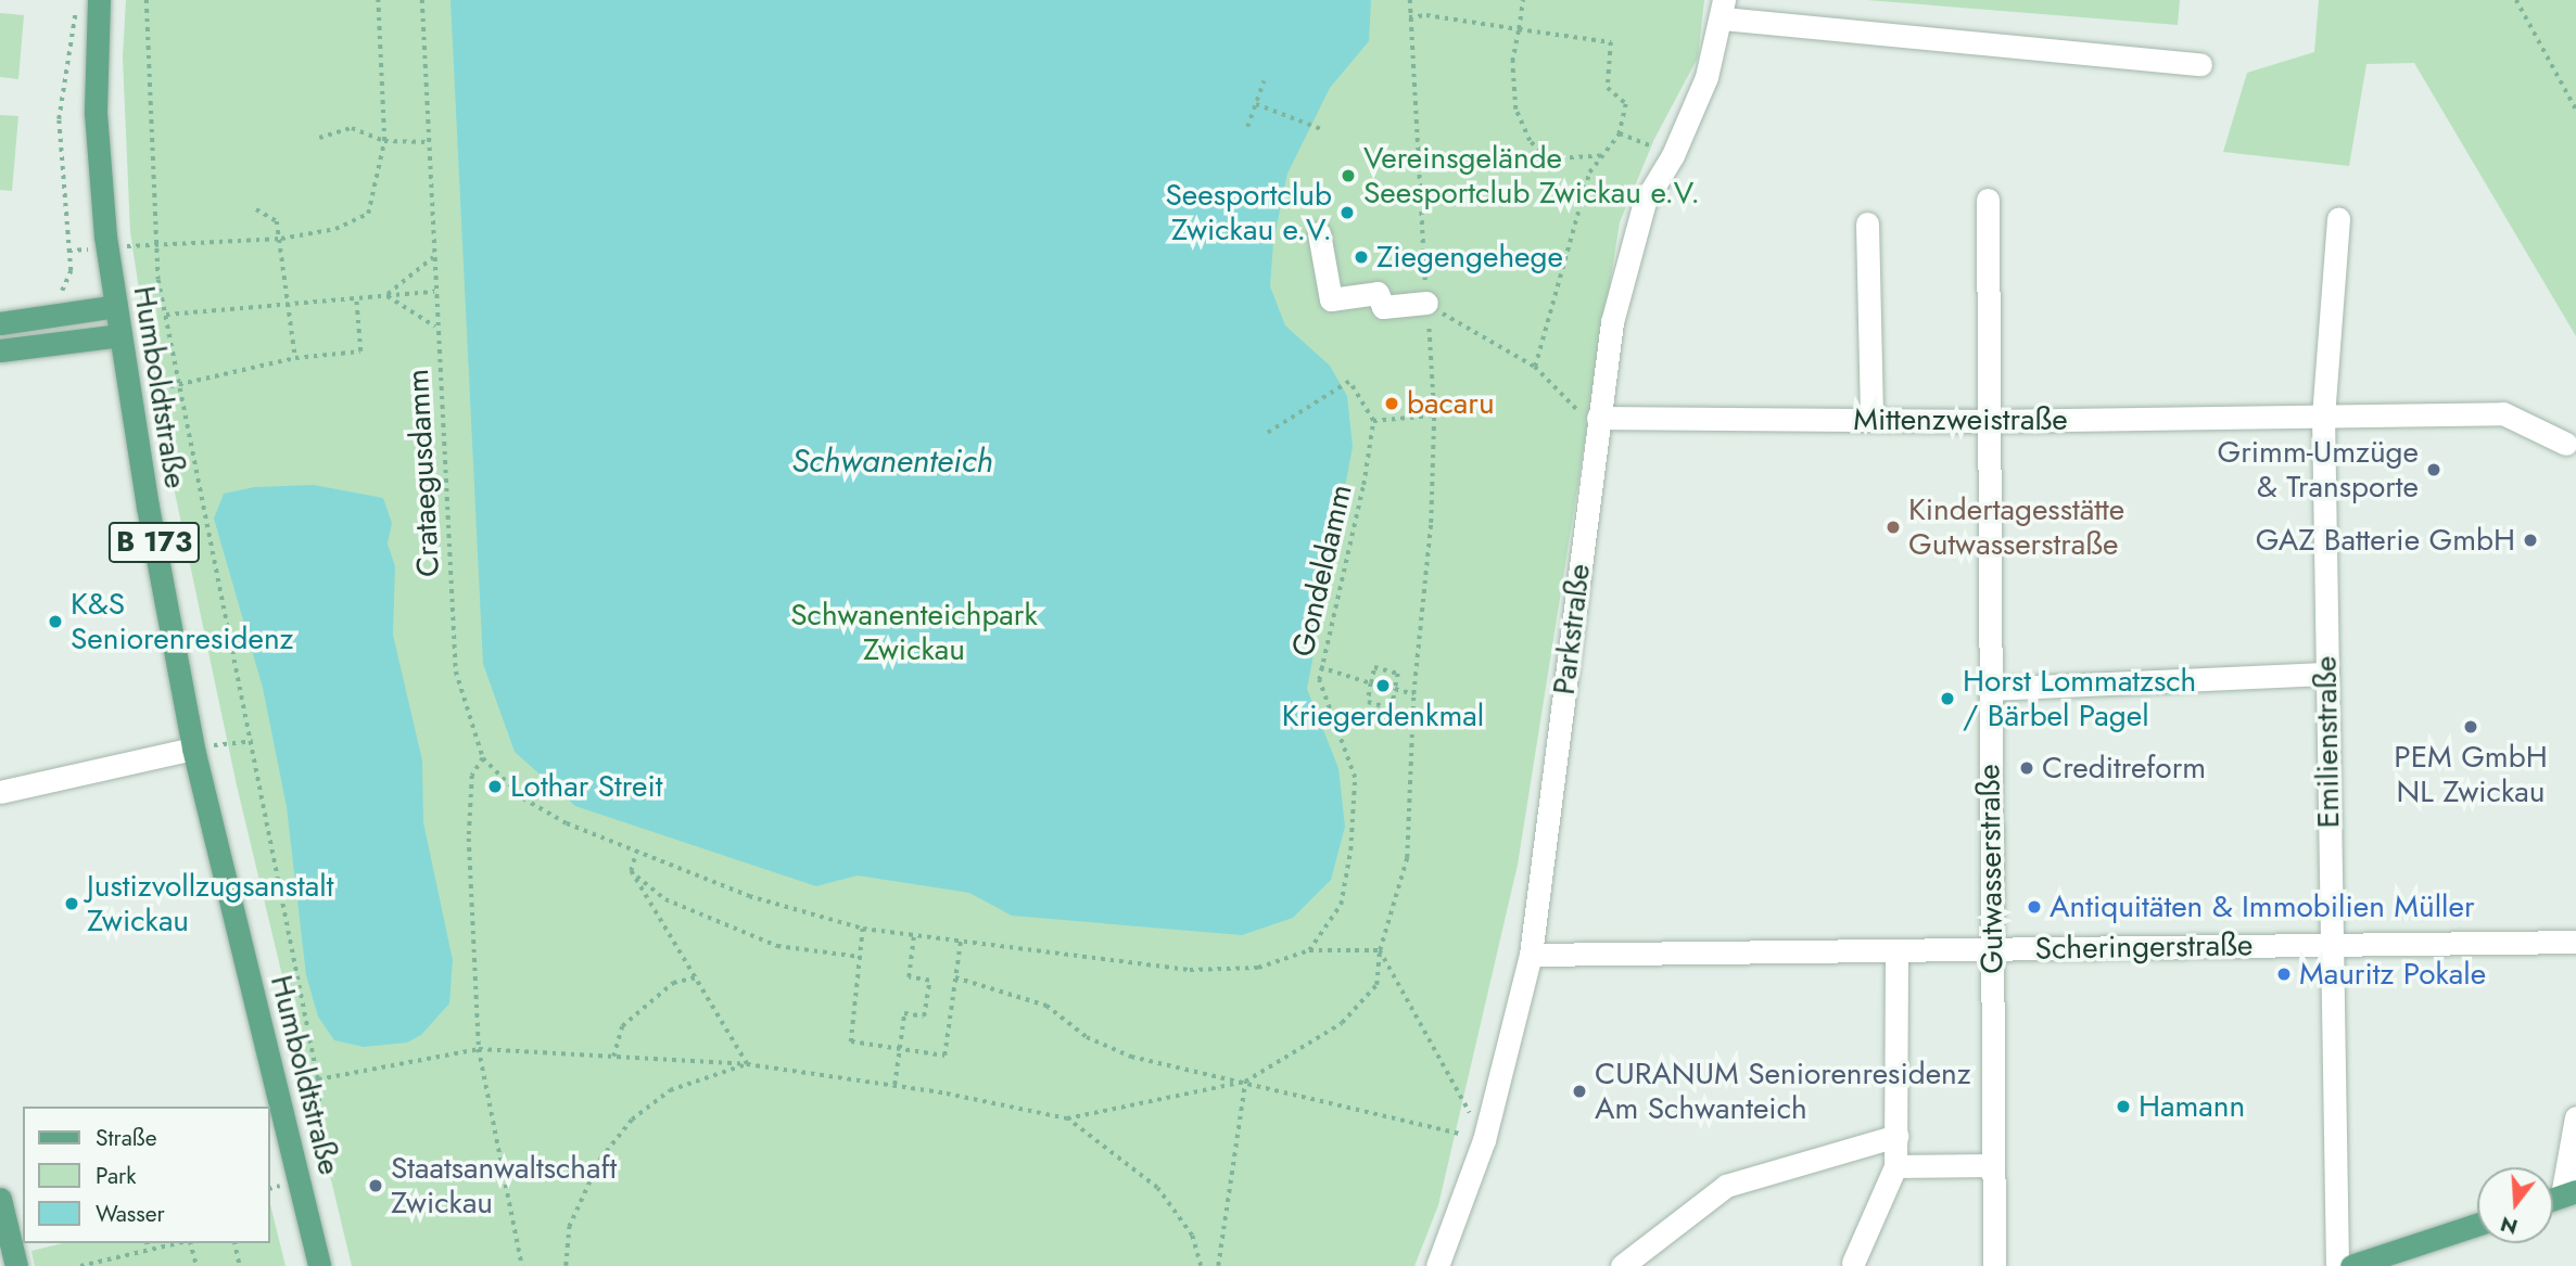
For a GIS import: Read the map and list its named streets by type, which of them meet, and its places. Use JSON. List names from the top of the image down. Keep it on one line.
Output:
{"streets":{"main road":["Humboldtstraße","B 173"],"street":["Mittenzweistraße","Parkstraße","Emilienstraße","Gutwasserstraße","Scheringerstraße"],"path":["Crataegusdamm","Gondeldamm"]},"crossings":[["Mittenzweistraße","Parkstraße"],["Mittenzweistraße","Emilienstraße"],["Mittenzweistraße","Gutwasserstraße"],["Crataegusdamm","Gondeldamm"],["Parkstraße","Scheringerstraße"],["Emilienstraße","Scheringerstraße"],["Gutwasserstraße","Scheringerstraße"]],"water":["Schwanenteich"],"parks":["Schwanenteichpark Zwickau"],"places":["Vereinsgelände Seesportclub Zwickau e.V.","Seesportclub Zwickau e.V.","Ziegengehege","bacaru","Grimm-Umzüge & Transporte","Kindertagesstätte Gutwasserstraße","GAZ Batterie GmbH","K&S Seniorenresidenz","Kriegerdenkmal","Horst Lommatzsch / Bärbel Pagel","PEM GmbH NL Zwickau","Creditreform","Lothar Streit","Justizvollzugsanstalt Zwickau","Antiquitäten & Immobilien Müller","Mauritz Pokale","CURANUM Seniorenresidenz Am Schwanteich","Hamann","Staatsanwaltschaft Zwickau"],"legend":["Straße","Park","Wasser"],"north":"bottom"}
